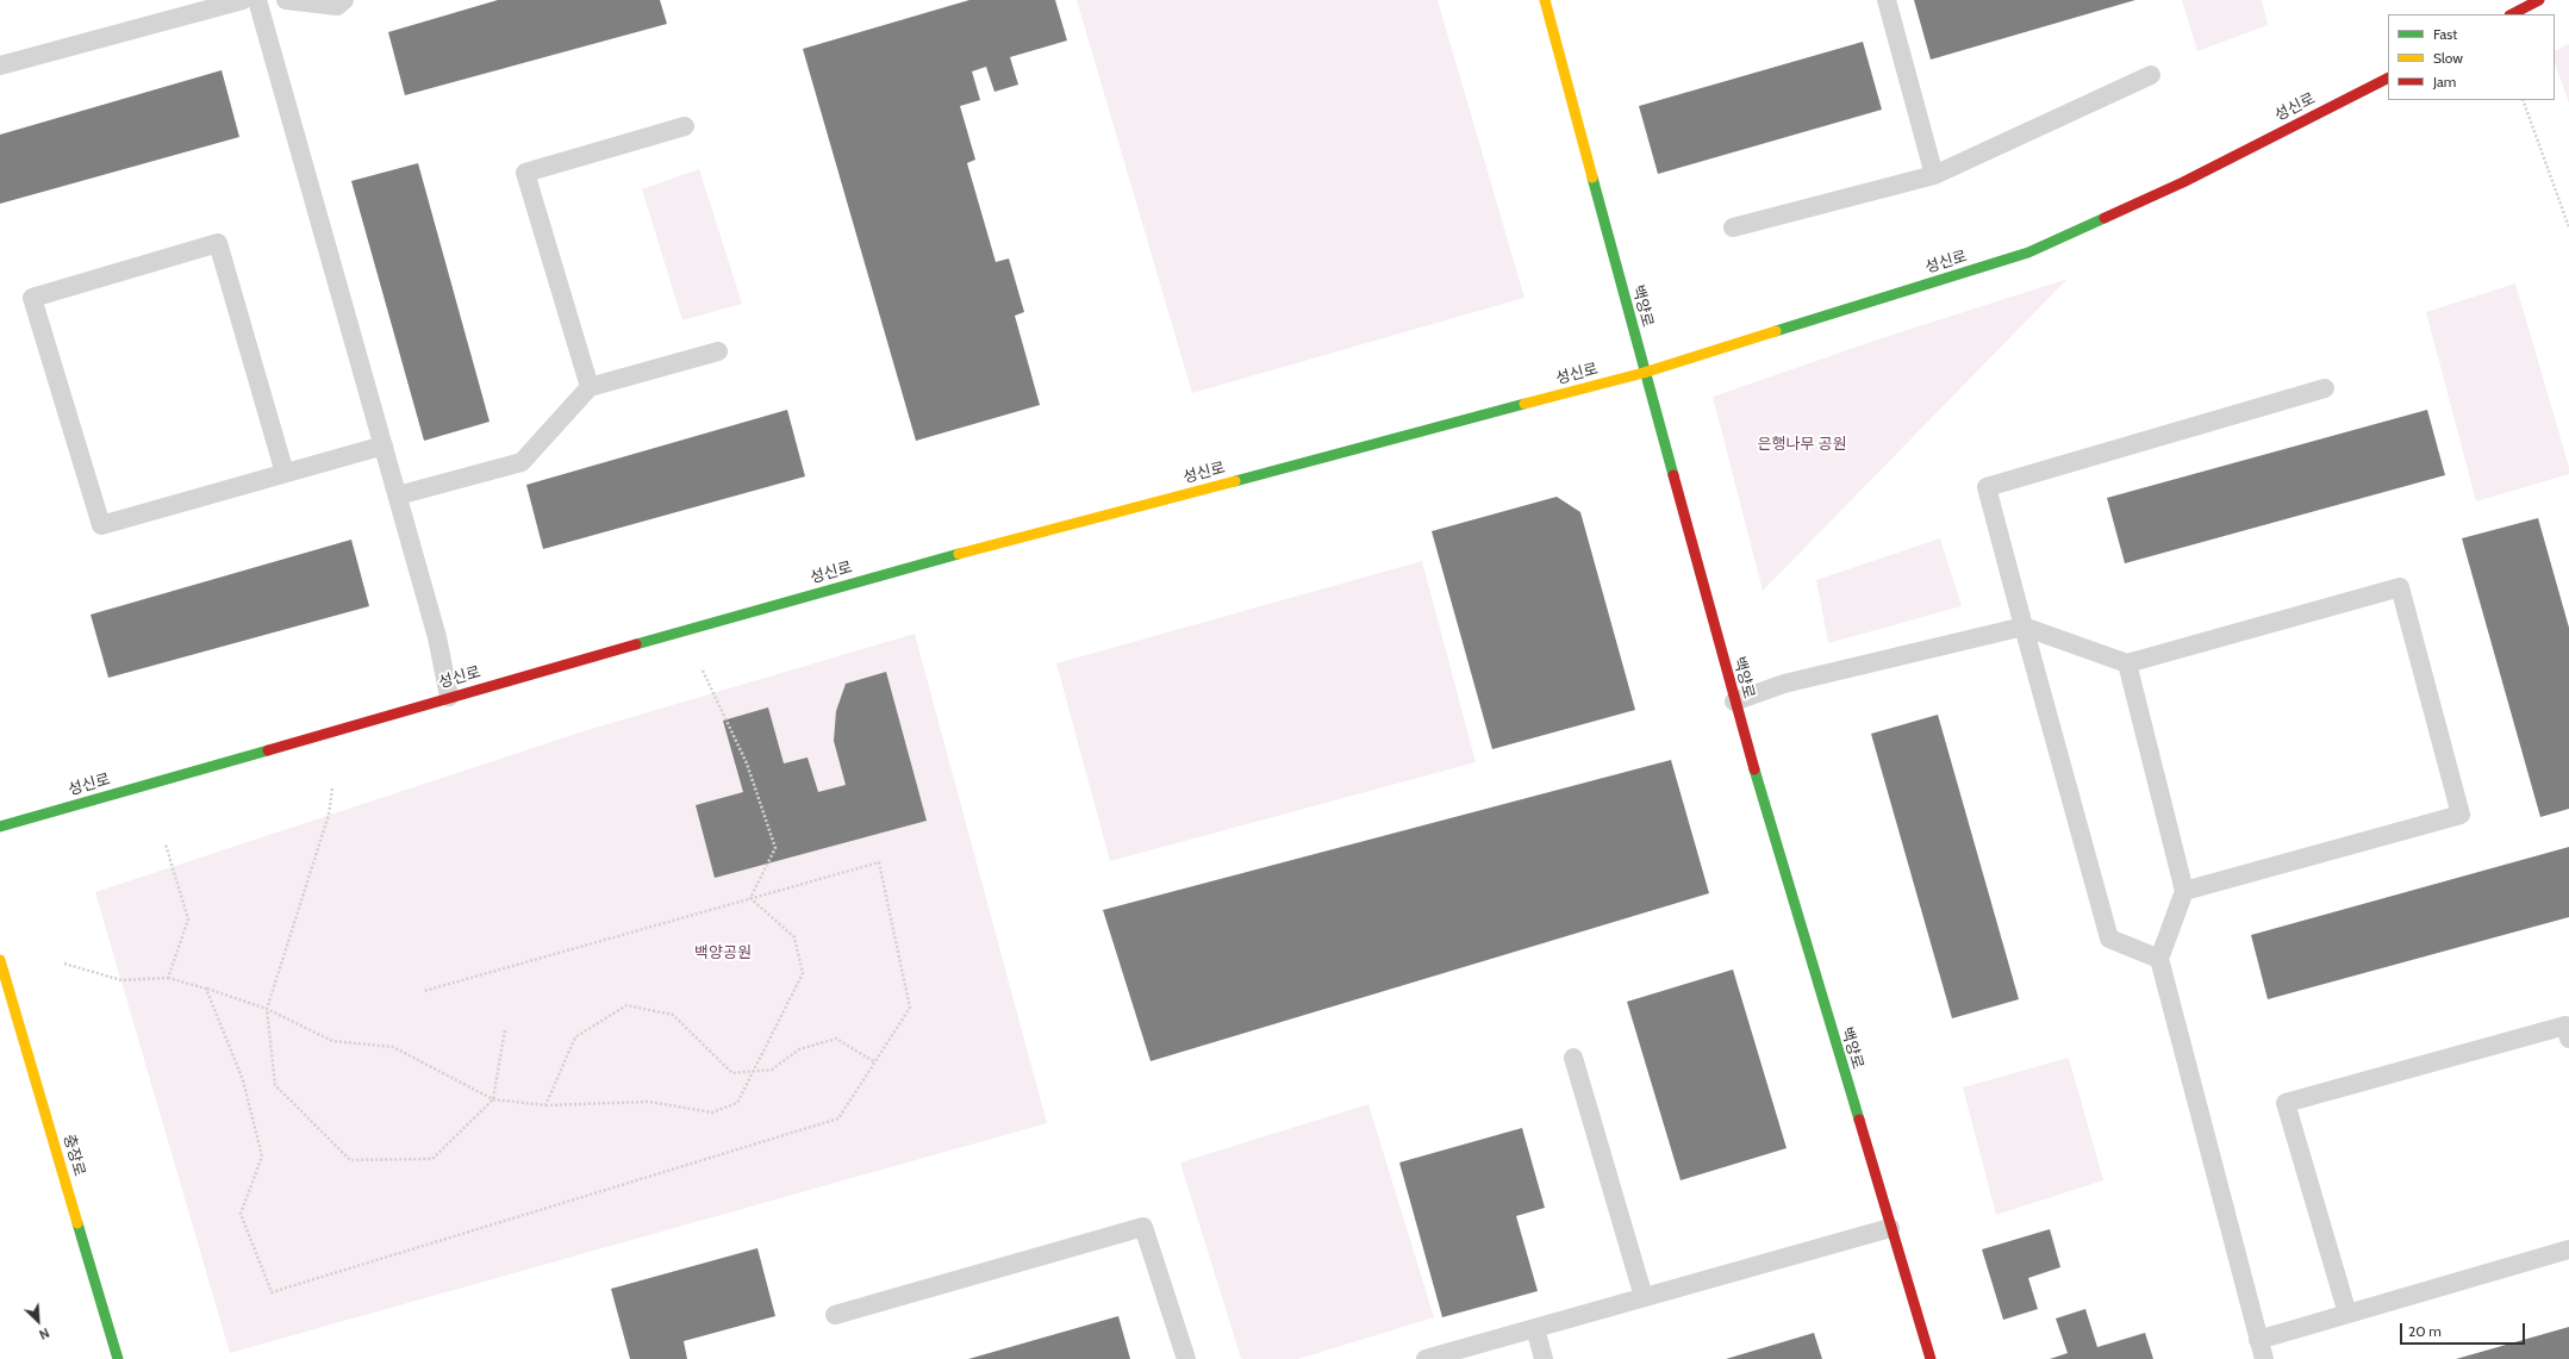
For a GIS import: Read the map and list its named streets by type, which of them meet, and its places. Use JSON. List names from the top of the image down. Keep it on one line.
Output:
{"streets":{"street":["성신로","백양로","충장로"]},"crossings":[["성신로","백양로"]],"parks":["은행나무 공원","백양공원"],"legend":["Fast","Slow","Jam"],"scale_bar":"20 m","north":"bottom right"}
